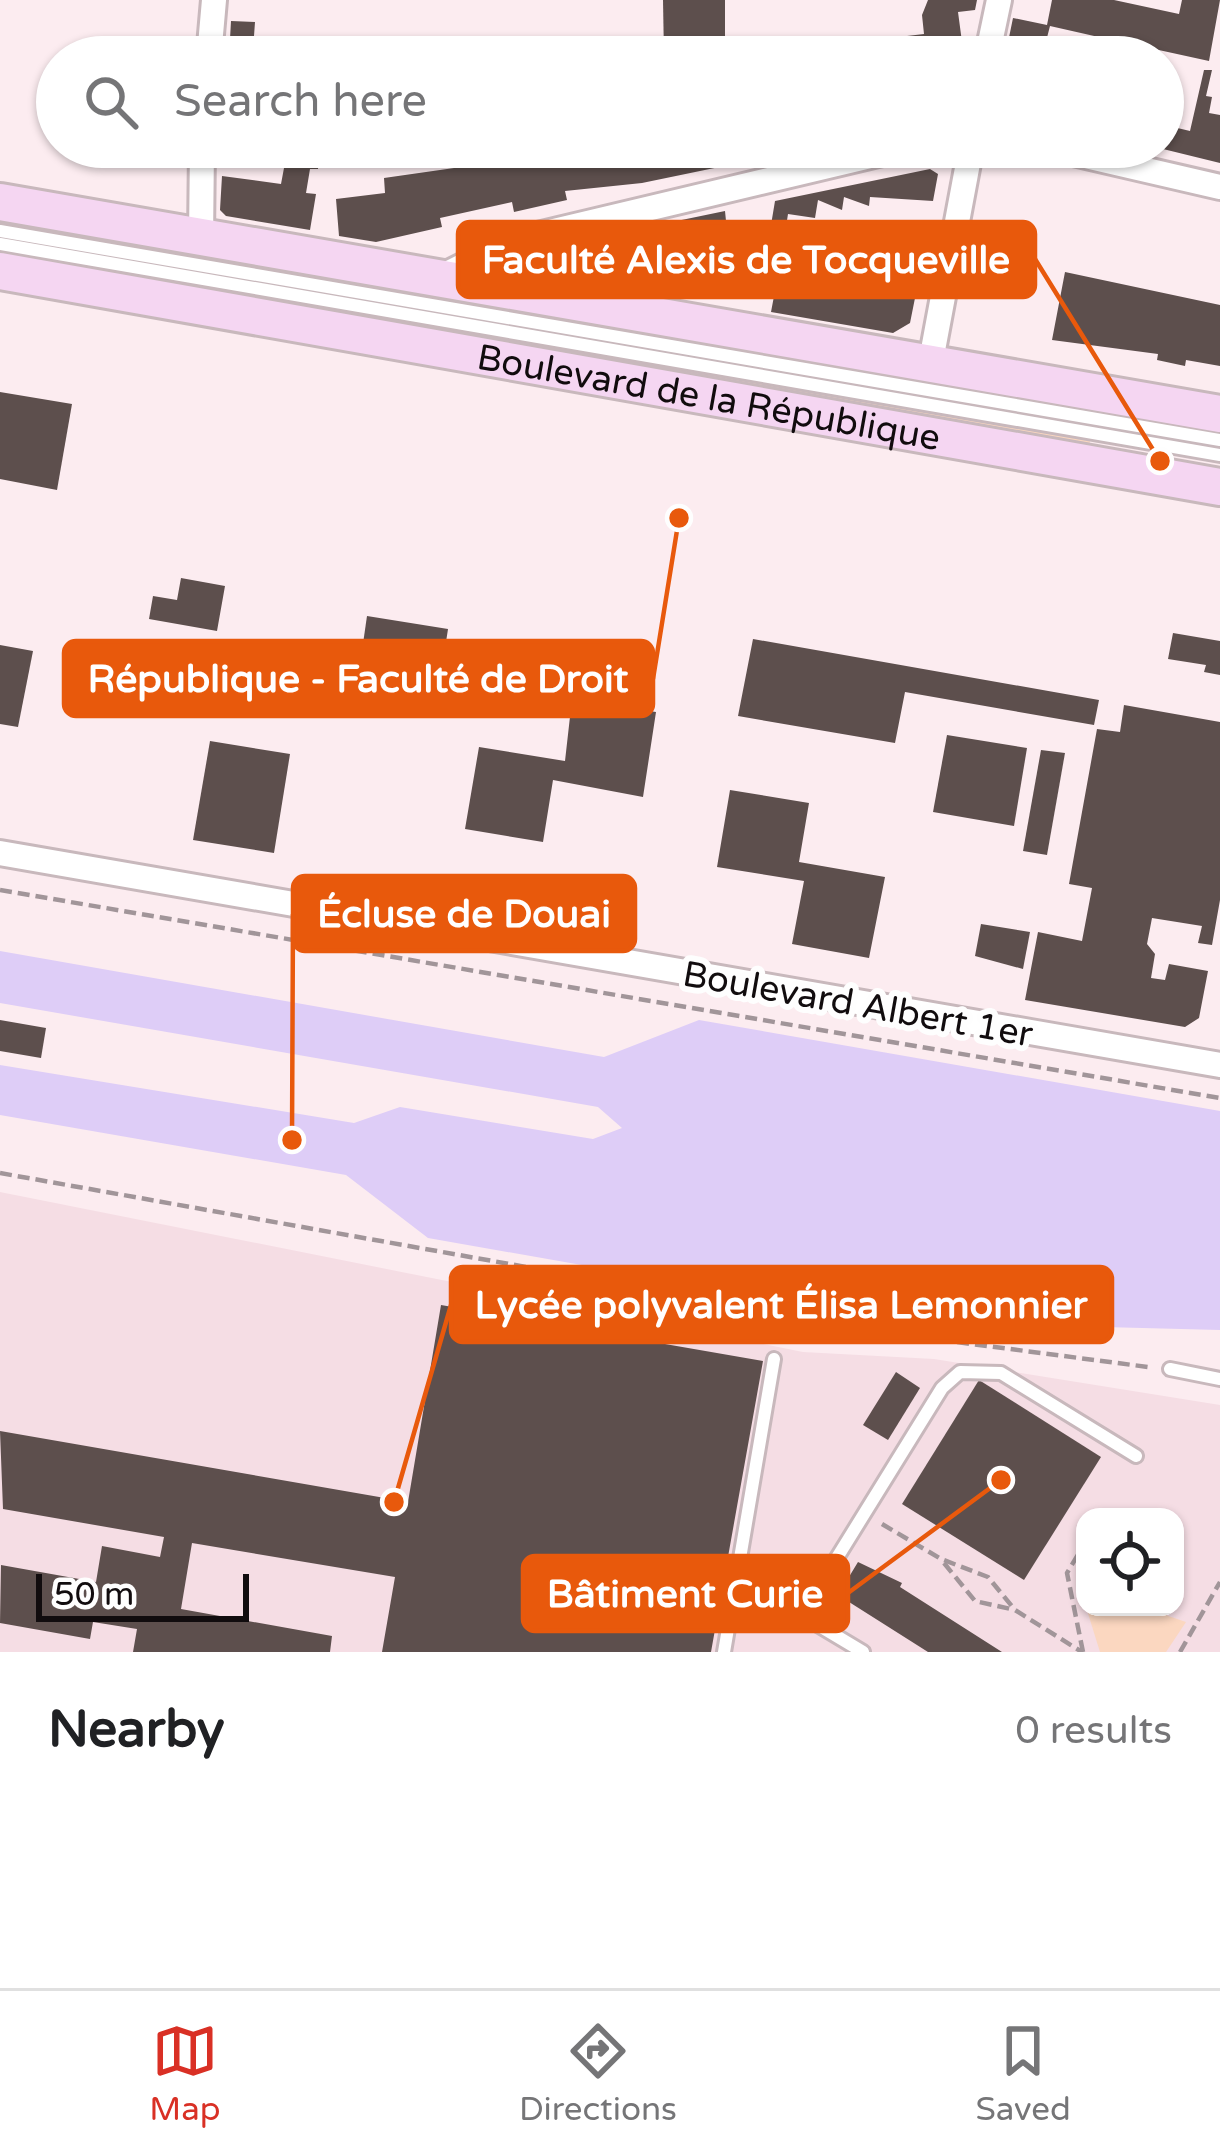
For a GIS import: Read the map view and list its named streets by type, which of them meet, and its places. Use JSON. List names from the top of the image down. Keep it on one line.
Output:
{"streets":{"main road":["Boulevard de la République"],"street":["Boulevard Albert 1er"]},"places":["Faculté Alexis de Tocqueville","République - Faculté de Droit","Écluse de Douai","Bâtiment Curie","Lycée polyvalent Élisa Lemonnier"],"scale_bar":"50 m","page":{"search":"Search here","scale":"50 m","heading":["Nearby","0 results"],"nav":["Map","Directions","Saved"]}}
